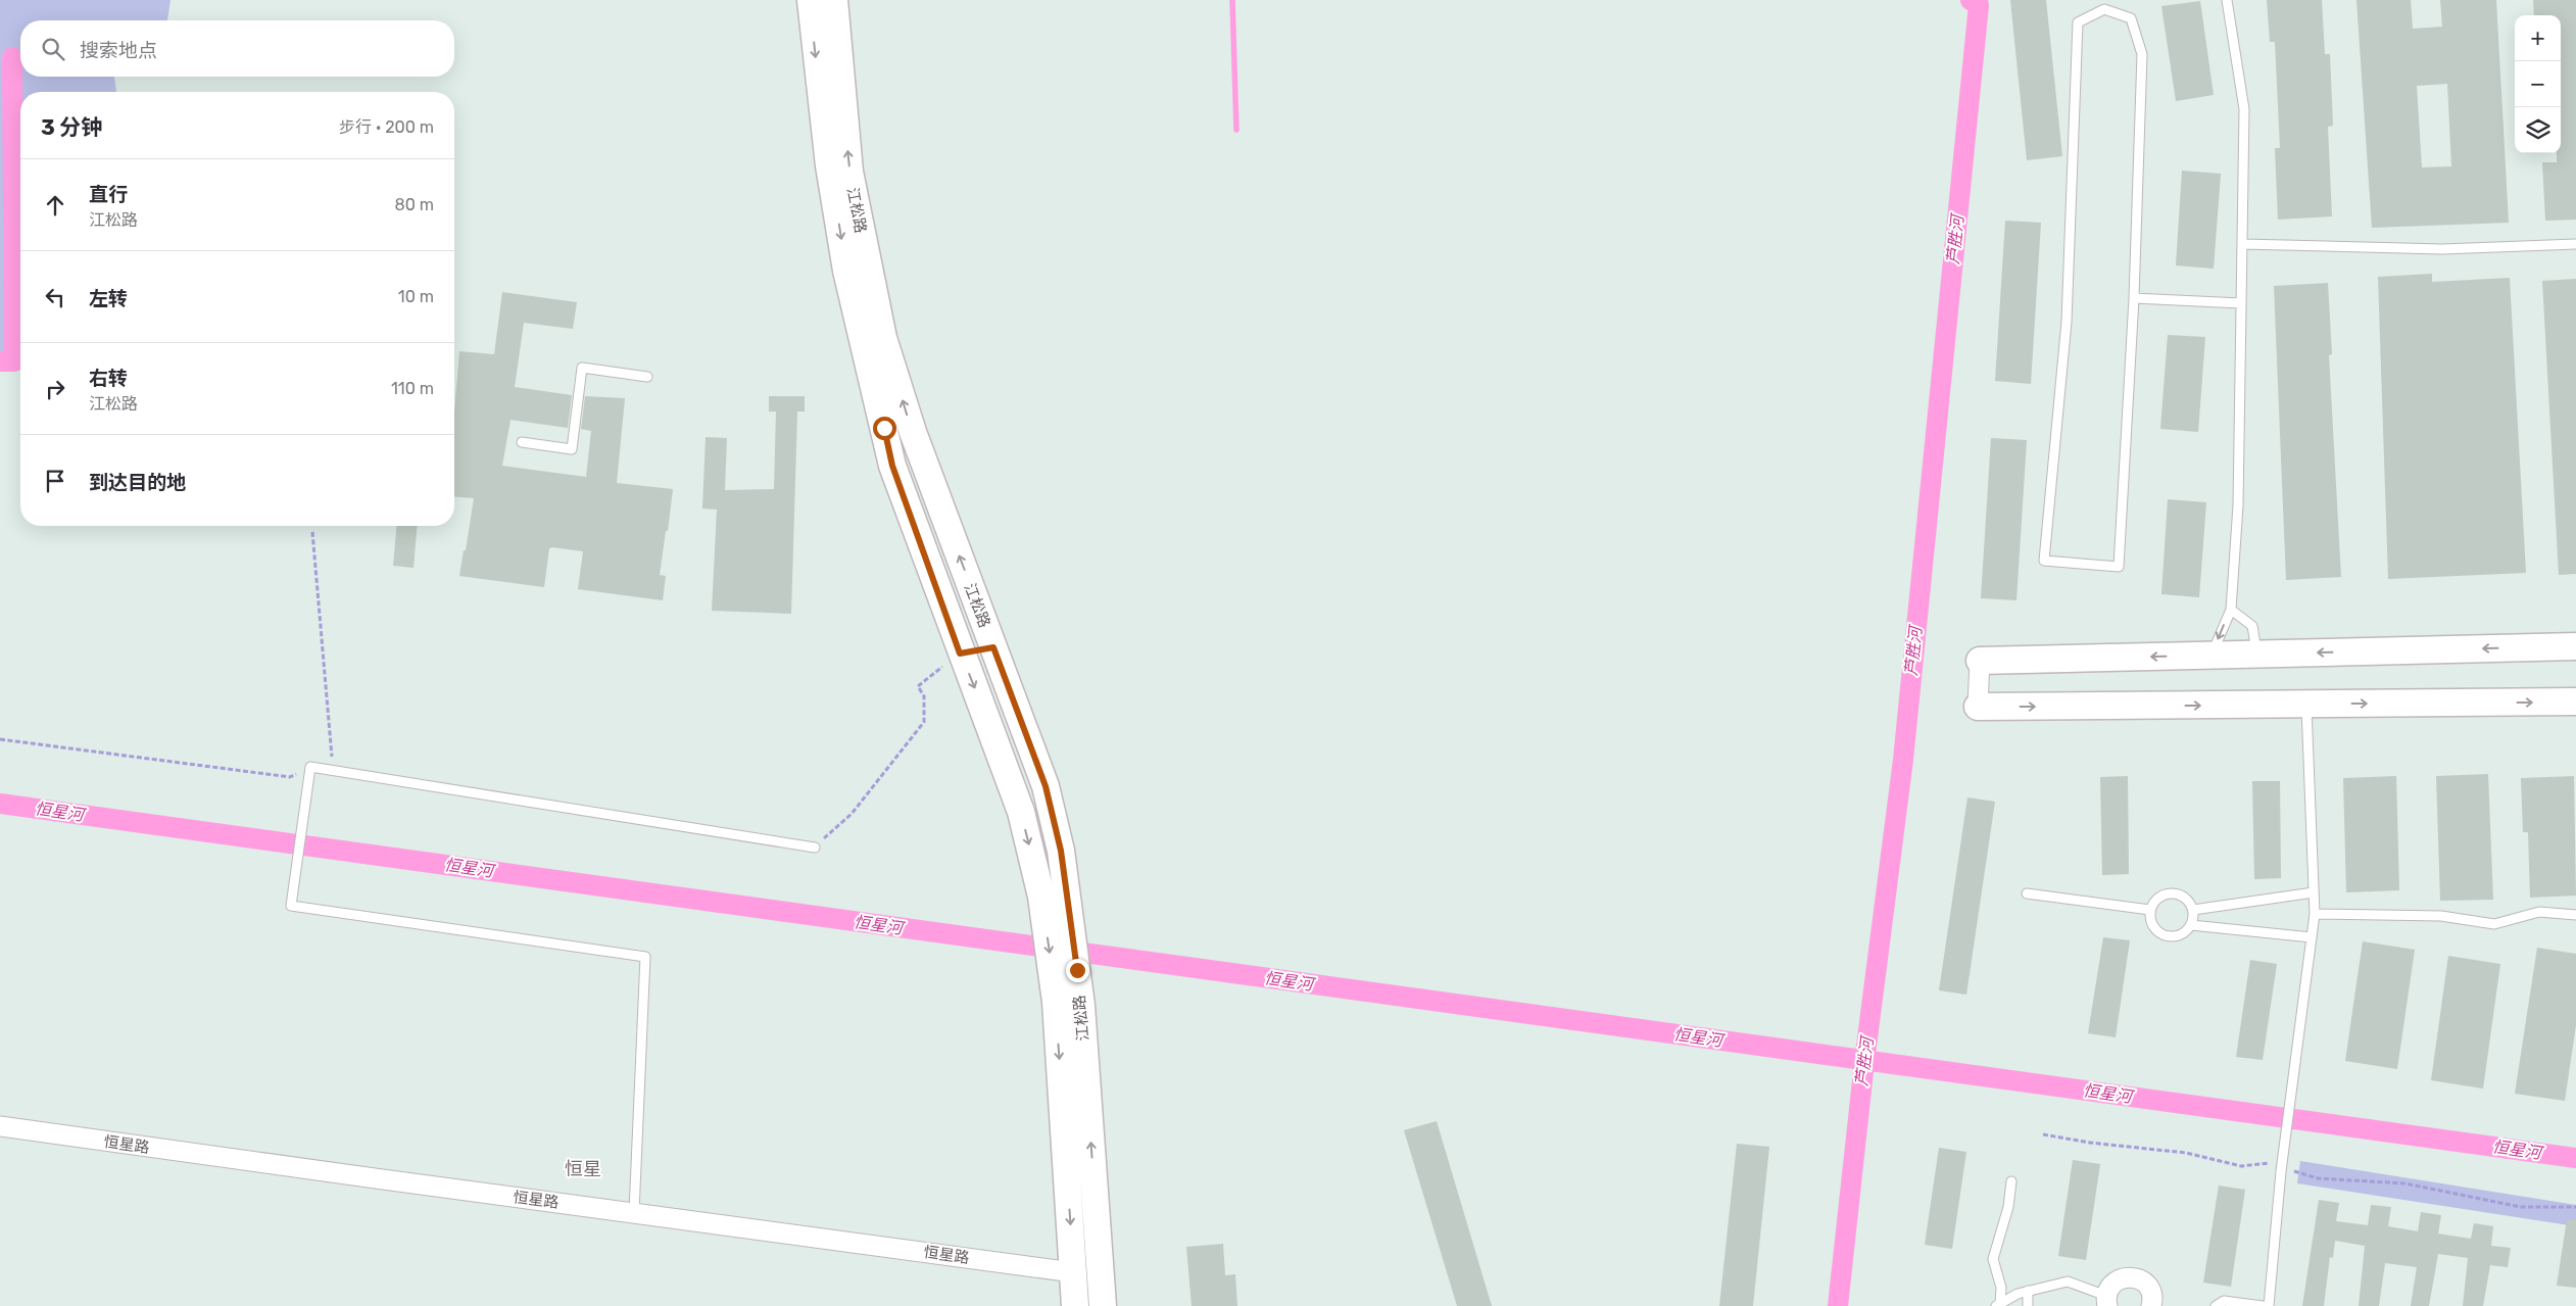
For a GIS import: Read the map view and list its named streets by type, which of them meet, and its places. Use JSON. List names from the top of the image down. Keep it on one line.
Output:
{"streets":{"street":["江松路","恒星路"]},"crossings":[["江松路","恒星路"]],"districts":["恒星"],"water":["芦胜河","恒星河"],"page":{"map_buttons":["+","−"],"search":"搜索地点","heading":["3 分钟","步行 · 200 m"],"list":[["直行","江松路","80 m"],["左转","10 m"],["右转","江松路","110 m"],"到达目的地"]}}
